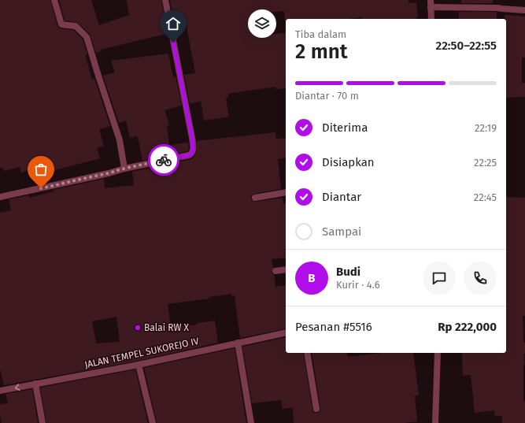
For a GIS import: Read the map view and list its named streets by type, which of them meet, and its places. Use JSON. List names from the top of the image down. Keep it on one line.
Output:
{"streets":{"street":["JALAN TEMPEL SUKOREJO IV"]},"places":["Balai RW X"],"page":{"heading":["2 mnt","Tiba dalam","22:50–22:55"],"panel":["Budi","Kurir · 4.6","Pesanan #5516","Rp 222,000"],"bar":"Diantar · 70 m","list":[["Diterima","22:19"],["Disiapkan","22:25"],["Diantar","22:45"],"Sampai"],"round":"B"}}
